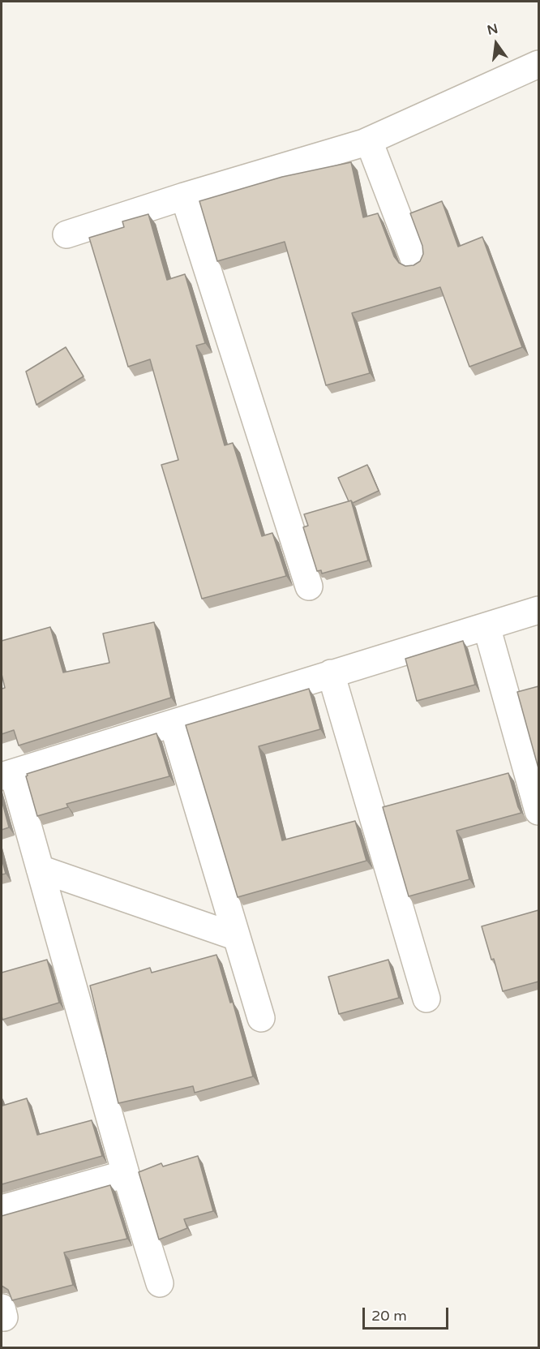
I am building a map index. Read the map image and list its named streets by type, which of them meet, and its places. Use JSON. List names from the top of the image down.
{
  "scale_bar": "20 m",
  "north": "top"
}
